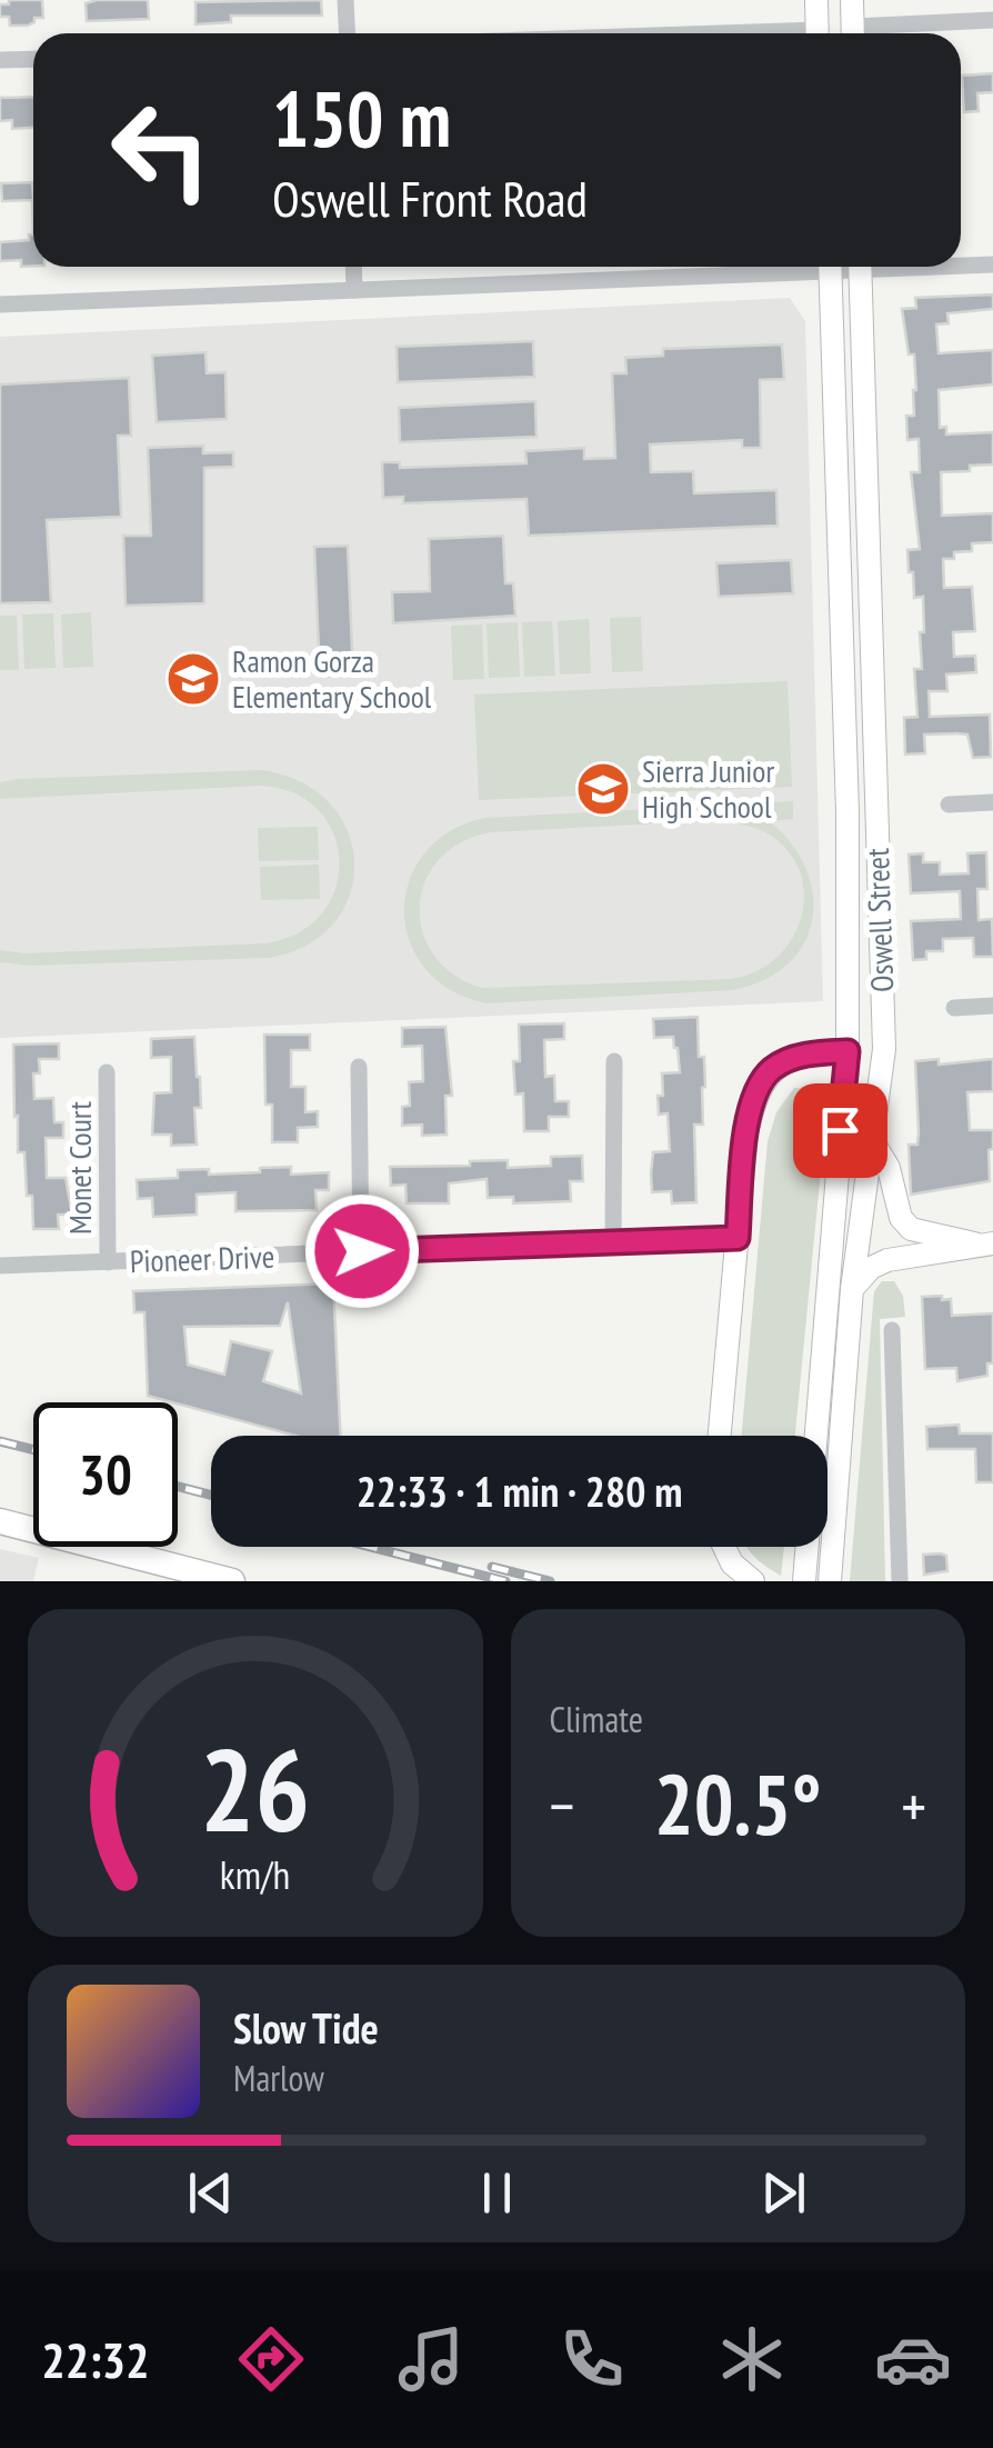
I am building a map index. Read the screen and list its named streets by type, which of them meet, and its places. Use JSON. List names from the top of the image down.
{
  "streets": {
    "main road": ["Oswell Street"],
    "street": ["Monet Court", "Pioneer Drive"]
  },
  "crossings": [
    ["Monet Court", "Pioneer Drive"]
  ],
  "places": {
    "school or university": ["Ramon Gorza Elementary School", "Sierra Junior High School"]
  },
  "page": {
    "turn": ["150 m", "Oswell Front Road"],
    "limit": "30",
    "trip": "22:33 · 1 min · 280 m",
    "tile": "Climate",
    "heat": ["−", "20.5°", "+"],
    "song": ["Slow Tide", "Marlow"],
    "tabs": "22:32",
    "gauge": ["26", "km/h"]
  }
}
